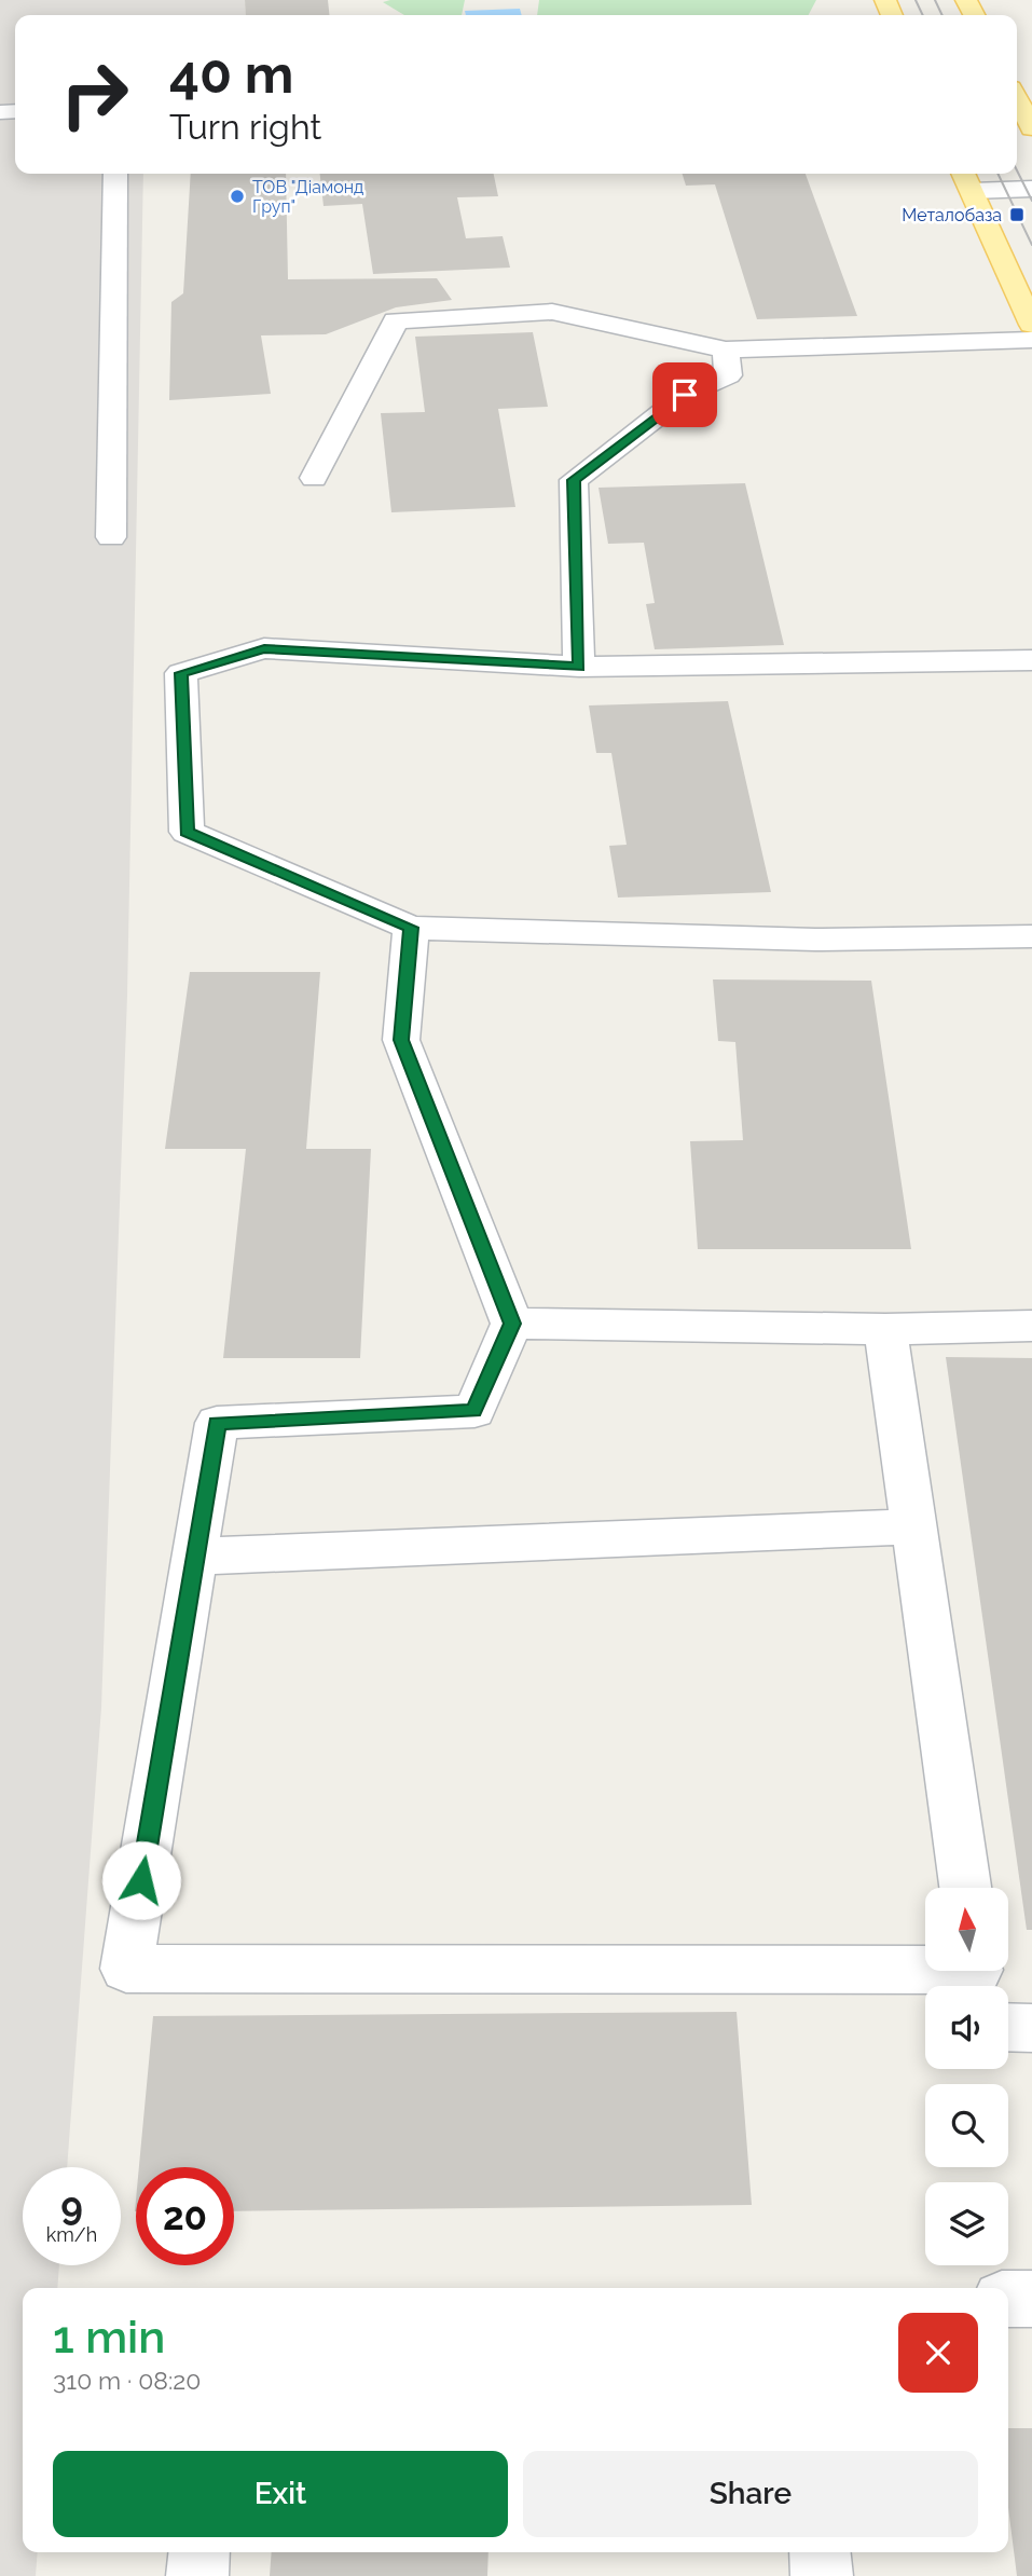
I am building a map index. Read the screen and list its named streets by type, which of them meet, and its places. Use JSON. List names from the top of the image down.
{
  "places": {
    "other": ["ТОВ \"Діамонд Груп\""],
    "transit": ["Металобаза"]
  },
  "north": "top",
  "page": {
    "turn": ["40 m", "Turn right"],
    "speed": "9 km/h",
    "limit": "20",
    "heading": ["1 min", "310 m · 08:20"],
    "buttons": ["Exit", "Share"]
  }
}
